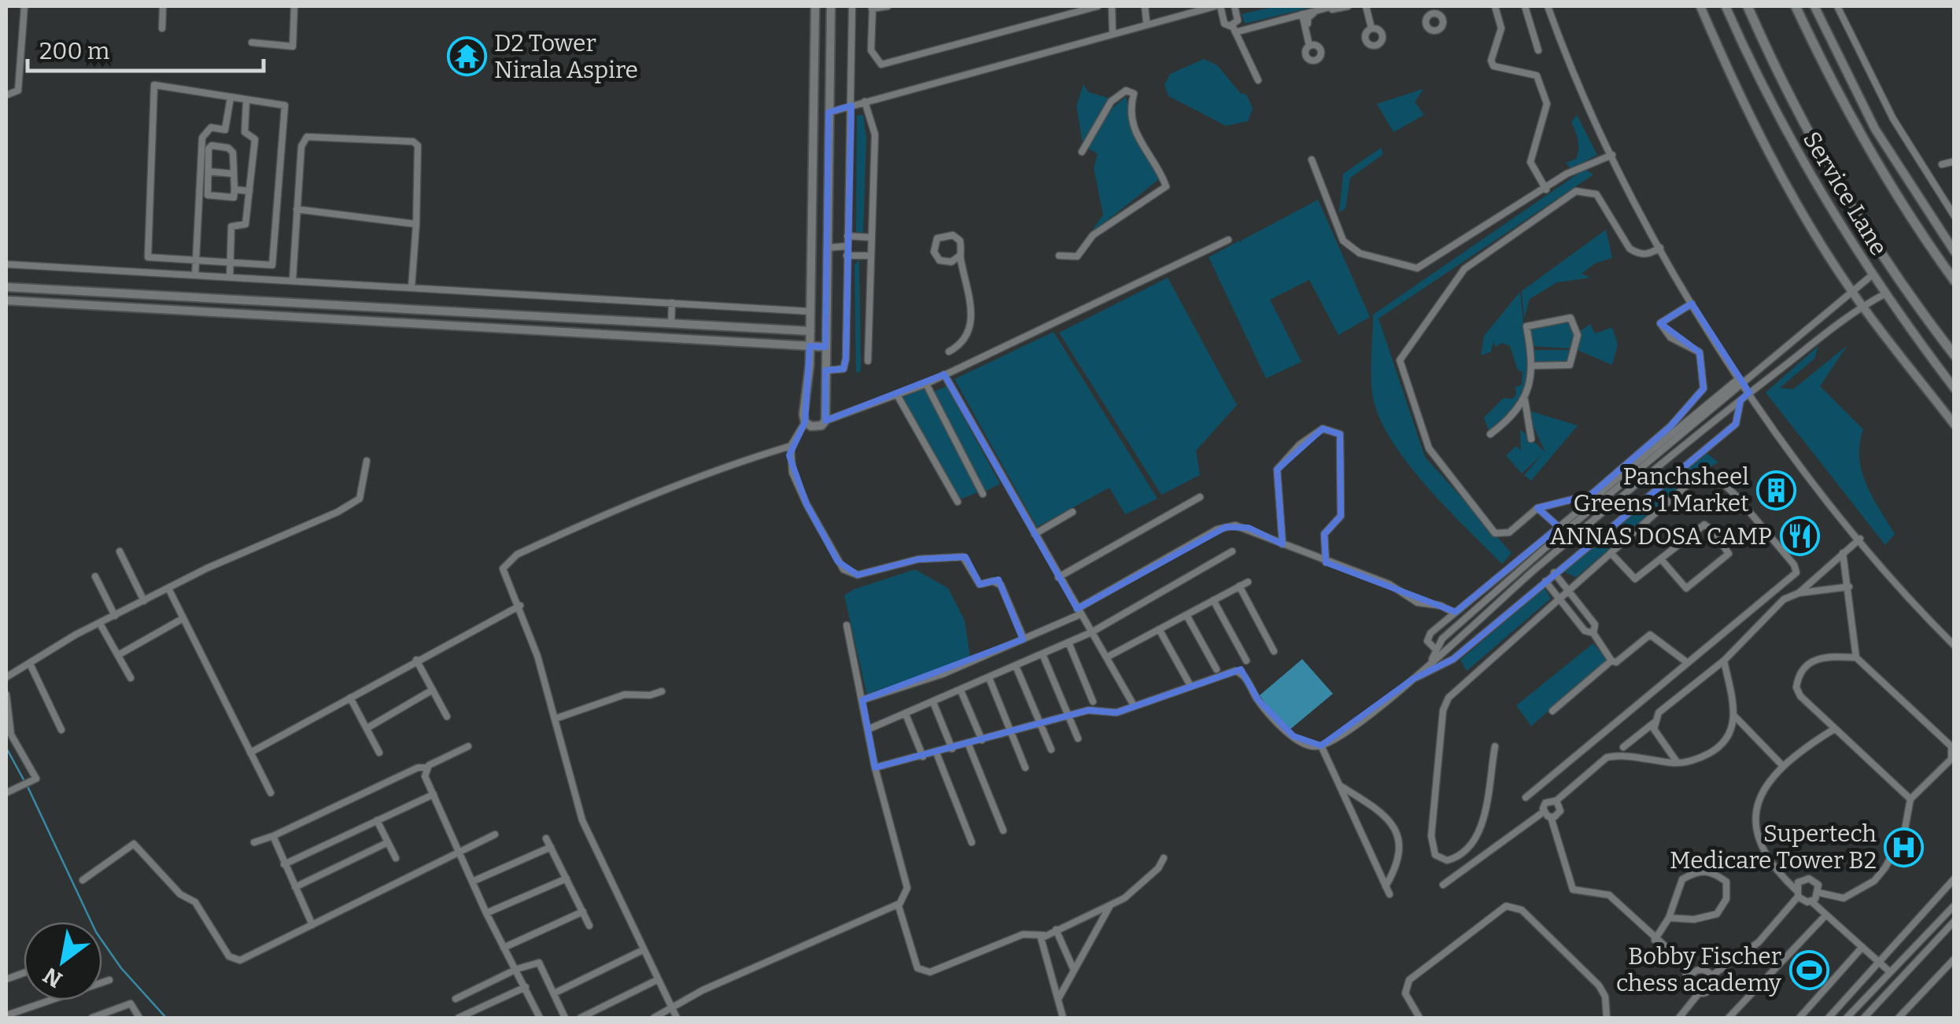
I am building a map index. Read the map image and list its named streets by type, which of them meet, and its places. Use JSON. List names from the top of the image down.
{
  "streets": {
    "street": ["Service Lane"]
  },
  "places": {
    "temple": ["D2 Tower Nirala Aspire"],
    "building": ["Panchsheel Greens 1 Market"],
    "restaurant": ["ANNAS DOSA CAMP"],
    "hospital": ["Supertech Medicare Tower B2"],
    "sports": ["Bobby Fischer chess academy"]
  },
  "scale_bar": "200 m",
  "north": "bottom left"
}
